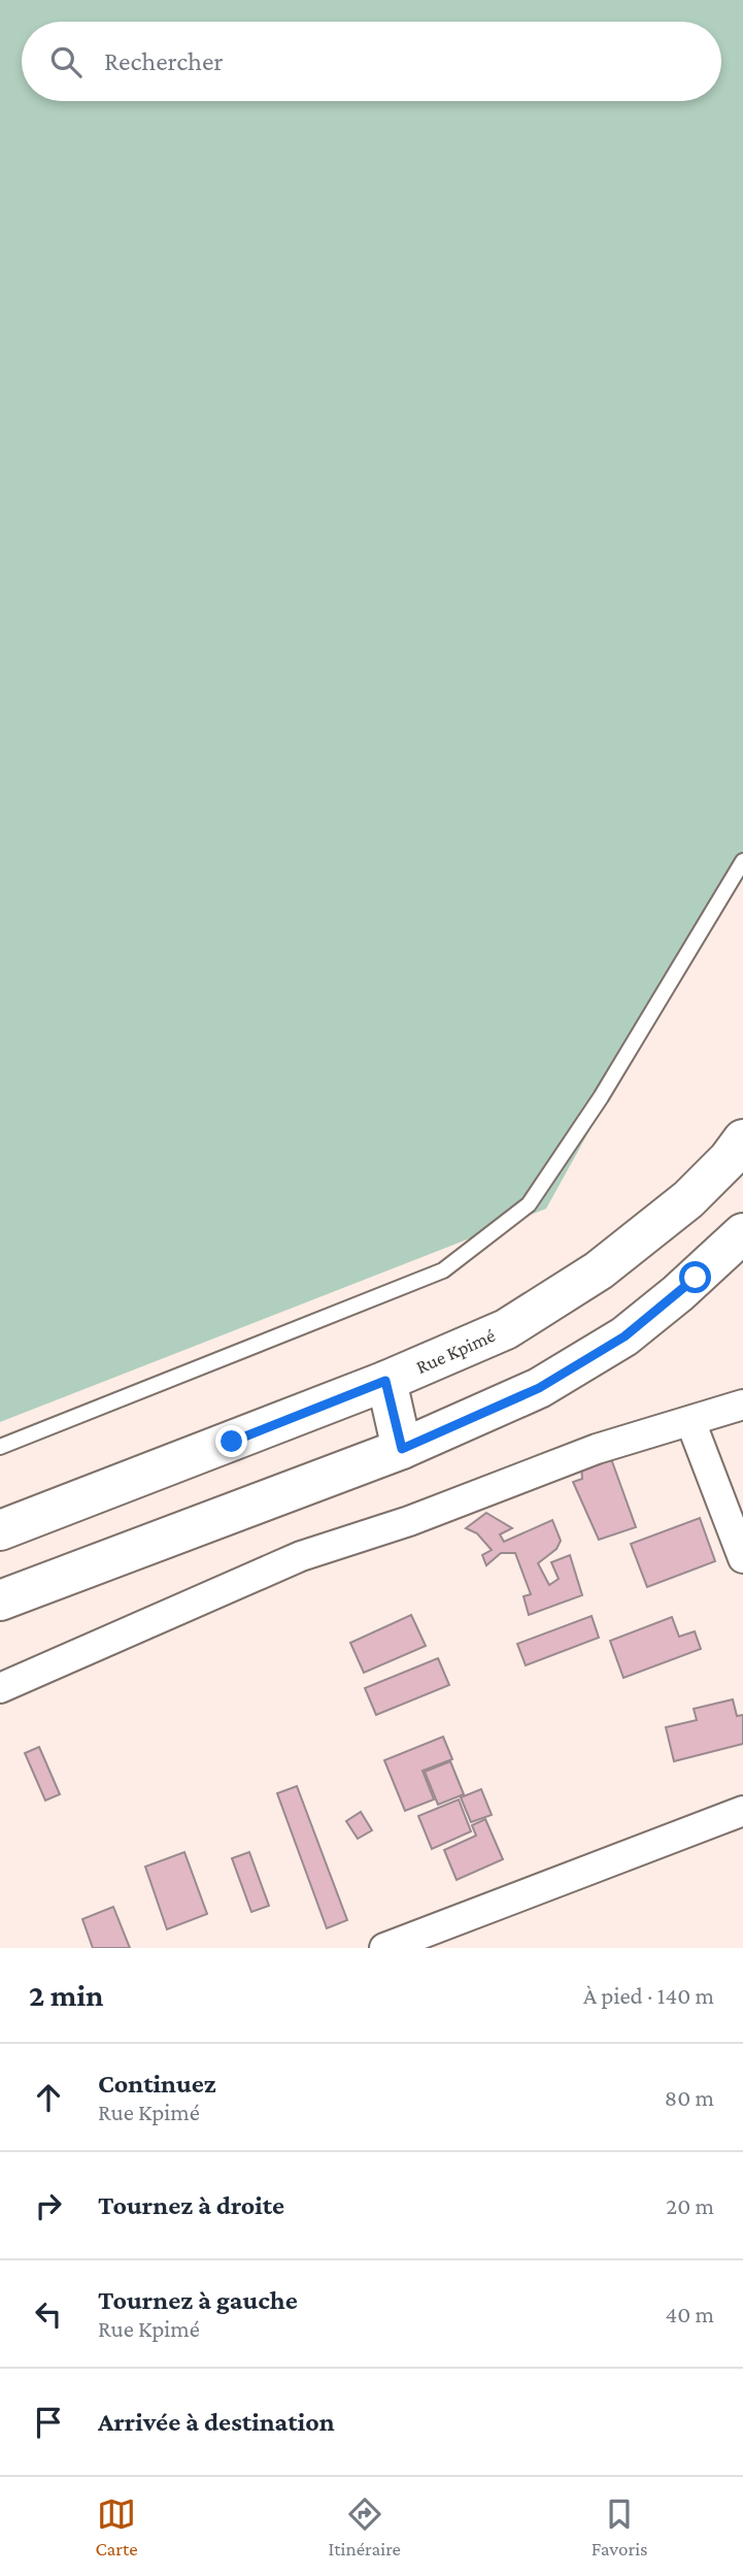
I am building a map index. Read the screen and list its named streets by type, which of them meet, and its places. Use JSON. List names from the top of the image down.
{
  "streets": {
    "main road": ["Rue Kpimé"]
  },
  "page": {
    "search": "Rechercher",
    "heading": ["2 min", "À pied · 140 m"],
    "list": [
      ["Continuez", "Rue Kpimé", "80 m"],
      ["Tournez à droite", "20 m"],
      ["Tournez à gauche", "Rue Kpimé", "40 m"],
      "Arrivée à destination"
    ],
    "nav": ["Carte", "Itinéraire", "Favoris"]
  }
}
